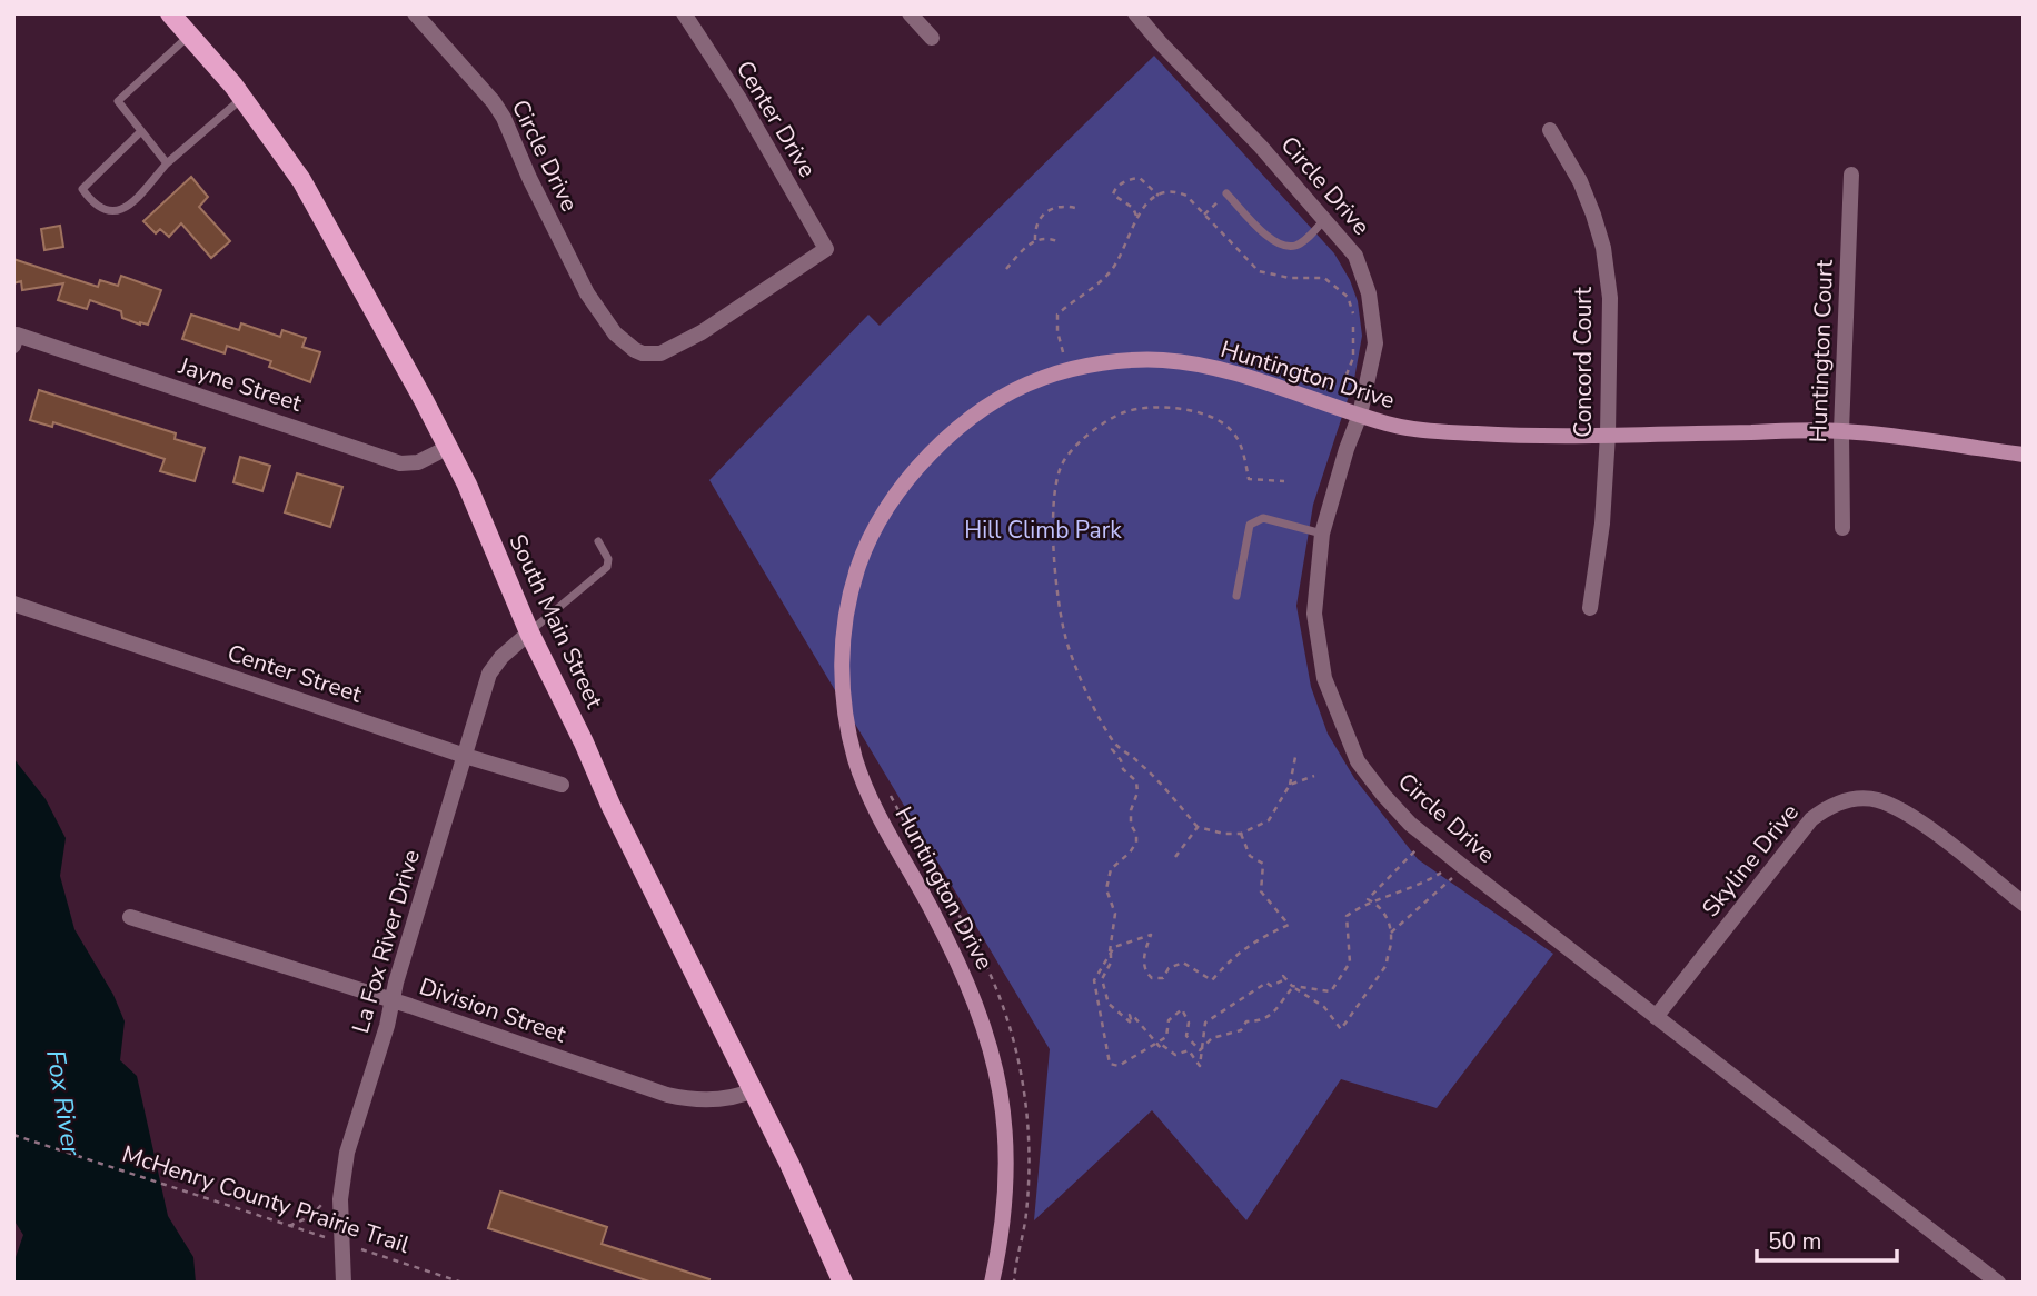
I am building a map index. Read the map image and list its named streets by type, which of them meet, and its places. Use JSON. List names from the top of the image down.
{
  "streets": {
    "main road": ["South Main Street"],
    "street": [
      "Center Drive",
      "Circle Drive",
      "Huntington Court",
      "Concord Court",
      "Huntington Drive",
      "Jayne Street",
      "Center Street",
      "Skyline Drive",
      "La Fox River Drive",
      "Division Street"
    ],
    "path": ["McHenry County Prairie Trail"]
  },
  "crossings": [
    ["Center Drive", "Circle Drive"],
    ["Circle Drive", "Huntington Drive"],
    ["Circle Drive", "Skyline Drive"],
    ["Huntington Court", "Huntington Drive"],
    ["Concord Court", "Huntington Drive"],
    ["Jayne Street", "South Main Street"],
    ["South Main Street", "La Fox River Drive"],
    ["South Main Street", "Division Street"],
    ["Center Street", "La Fox River Drive"],
    ["La Fox River Drive", "Division Street"]
  ],
  "water": ["Fox River"],
  "parks": ["Hill Climb Park"],
  "scale_bar": "50 m"
}
